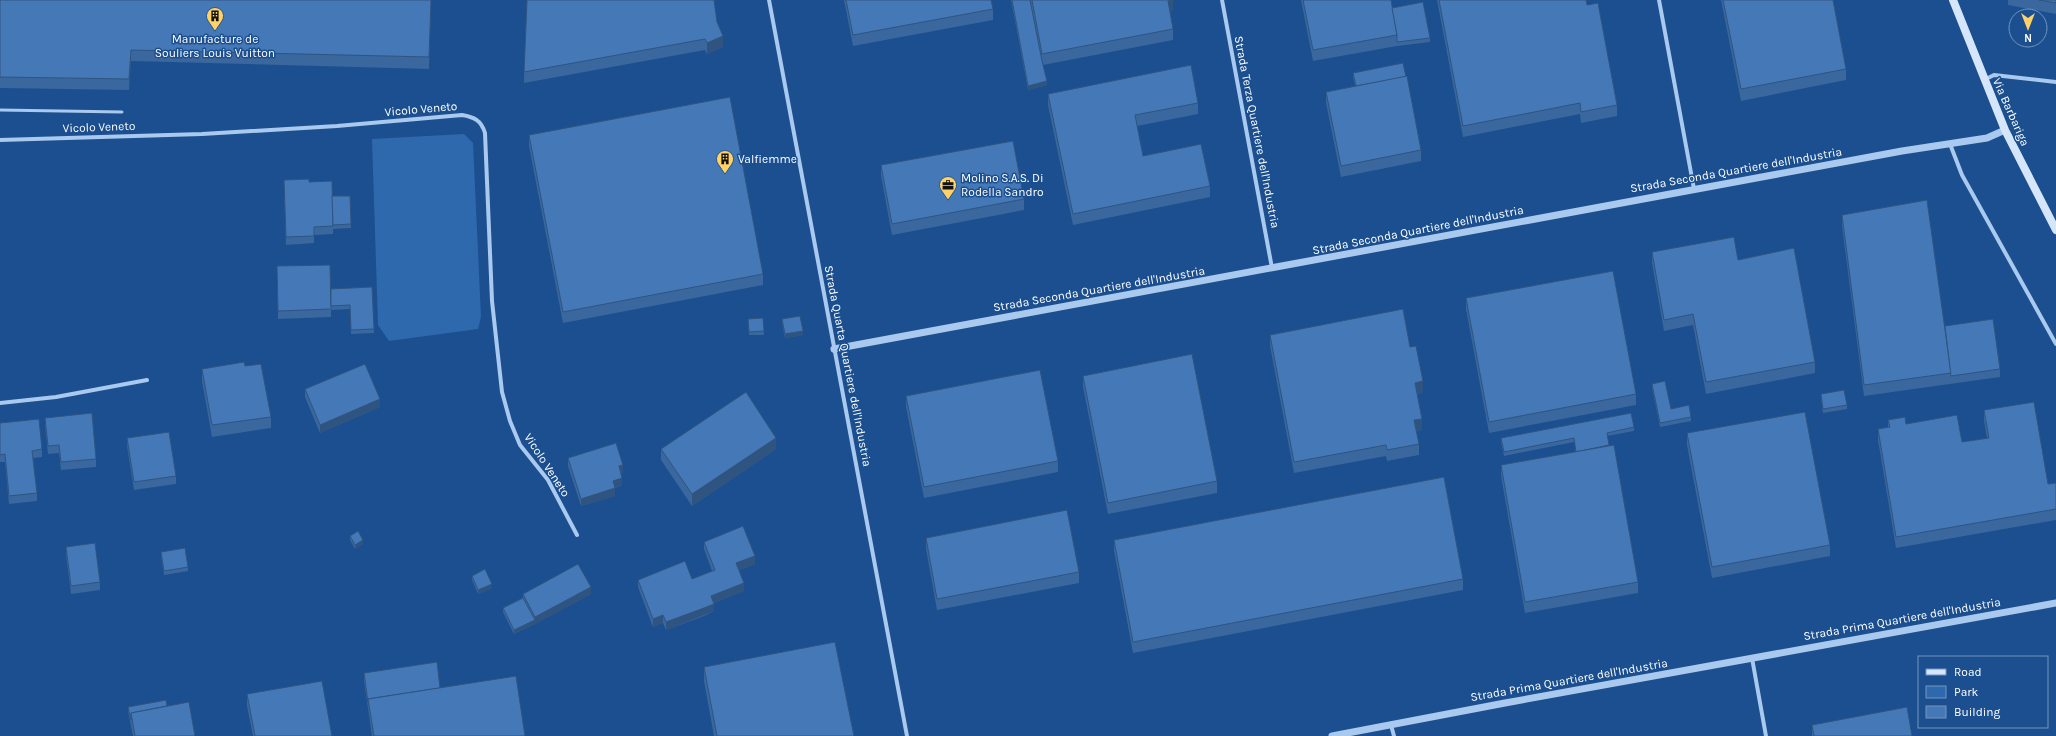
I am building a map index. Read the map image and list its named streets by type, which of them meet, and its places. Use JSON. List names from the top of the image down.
{
  "streets": {
    "main road": ["Via Barbariga"],
    "street": [
      "Vicolo Veneto",
      "Strada Terza Quartiere dell'Industria",
      "Strada Seconda Quartiere dell'Industria",
      "Strada Quarta Quartiere dell'Industria",
      "Strada Prima Quartiere dell'Industria"
    ]
  },
  "crossings": [
    ["Via Barbariga", "Strada Seconda Quartiere dell'Industria"],
    ["Strada Terza Quartiere dell'Industria", "Strada Seconda Quartiere dell'Industria"],
    ["Strada Seconda Quartiere dell'Industria", "Strada Quarta Quartiere dell'Industria"]
  ],
  "places": {
    "building": ["Manufacture de Souliers Louis Vuitton", "Valfiemme"],
    "office": ["Molino S.A.S. Di Rodella Sandro"]
  },
  "legend": ["Road", "Park", "Building"],
  "north": "bottom"
}
